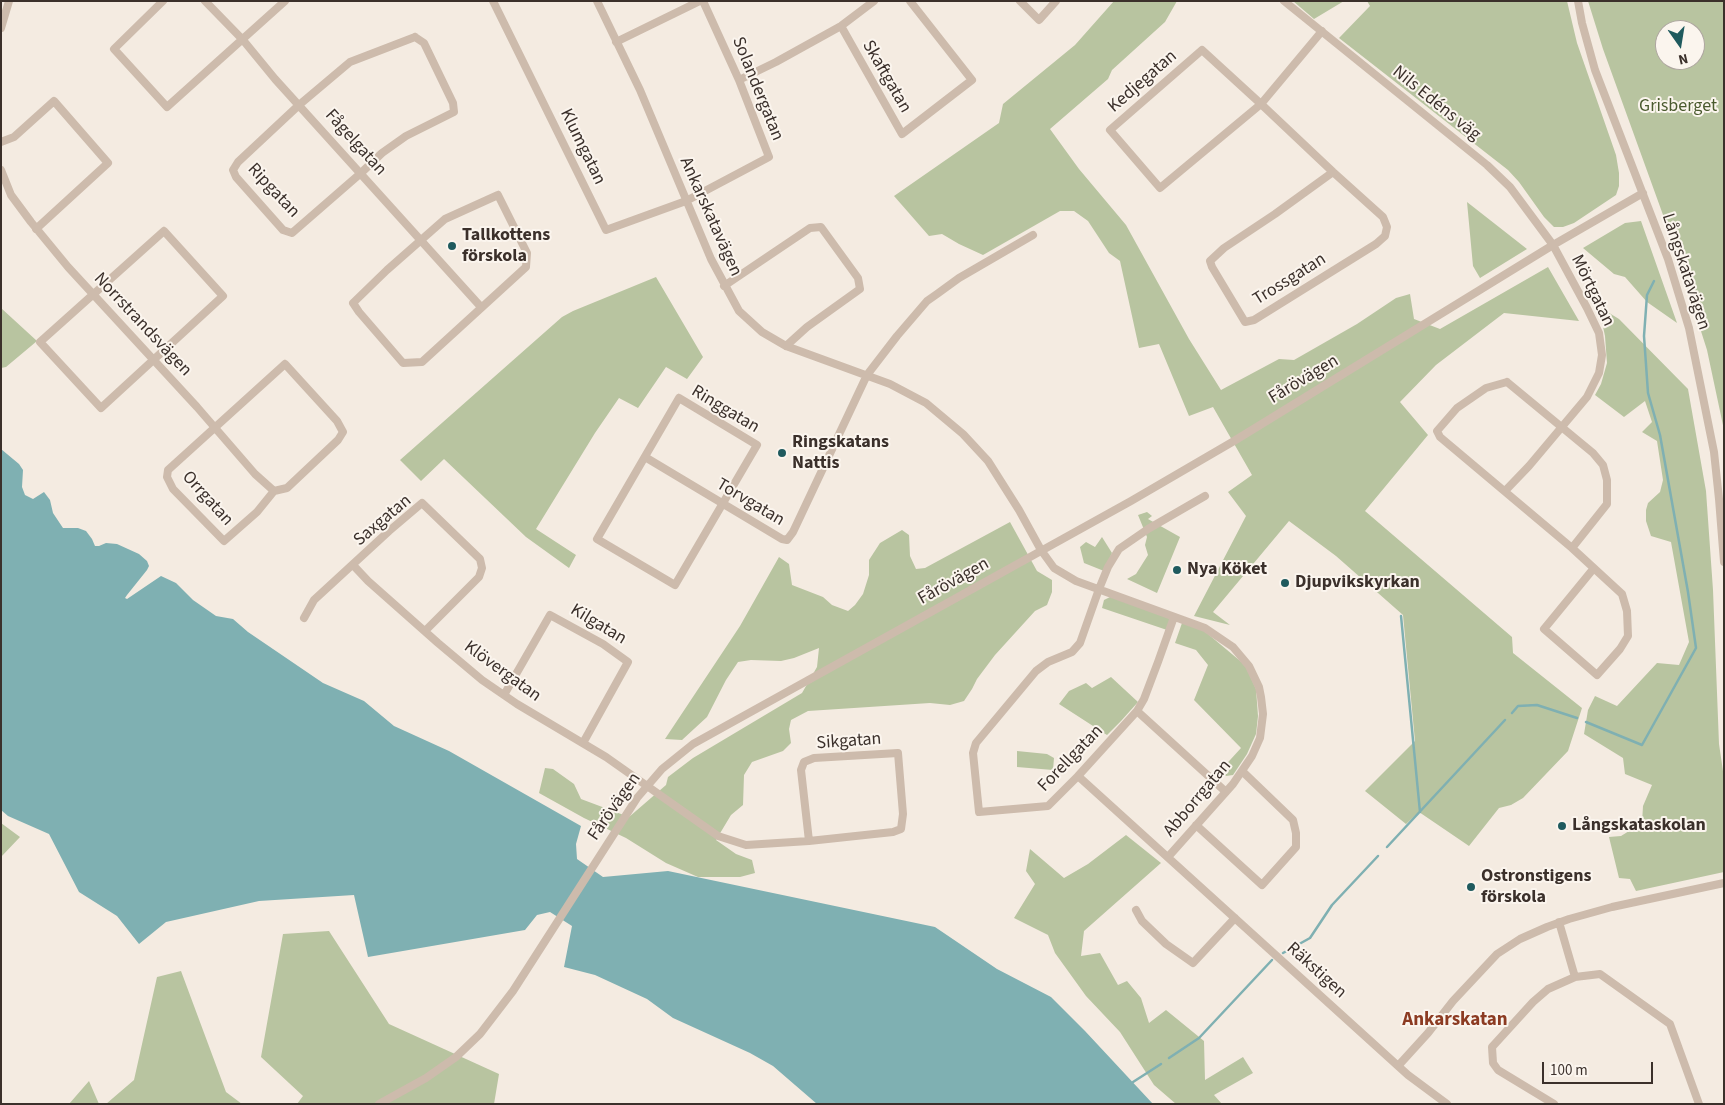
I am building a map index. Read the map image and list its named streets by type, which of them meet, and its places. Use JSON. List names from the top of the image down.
{
  "streets": {
    "street": [
      "Skaftgatan",
      "Kedjegatan",
      "Solandergatan",
      "Nils Edéns väg",
      "Fågelgatan",
      "Klumgatan",
      "Ripgatan",
      "Ankarskatavägen",
      "Långskatavägen",
      "Trossgatan",
      "Mörtgatan",
      "Norrstrandsvägen",
      "Fårövägen",
      "Ringgatan",
      "Orrgatan",
      "Torvgatan",
      "Saxgatan",
      "Kilgatan",
      "Klövergatan",
      "Sikgatan",
      "Forellgatan",
      "Abborrgatan",
      "Räkstigen"
    ]
  },
  "crossings": [
    ["Kedjegatan", "Nils Edéns väg"],
    ["Kedjegatan", "Trossgatan"],
    ["Solandergatan", "Klumgatan"],
    ["Solandergatan", "Ankarskatavägen"],
    ["Nils Edéns väg", "Mörtgatan"],
    ["Nils Edéns väg", "Fårövägen"],
    ["Fågelgatan", "Ripgatan"],
    ["Klumgatan", "Ankarskatavägen"],
    ["Ankarskatavägen", "Fårövägen"],
    ["Ankarskatavägen", "Torvgatan"],
    ["Ankarskatavägen", "Abborrgatan"],
    ["Långskatavägen", "Fårövägen"],
    ["Mörtgatan", "Fårövägen"],
    ["Norrstrandsvägen", "Orrgatan"],
    ["Fårövägen", "Klövergatan"],
    ["Fårövägen", "Sikgatan"],
    ["Fårövägen", "Abborrgatan"],
    ["Ringgatan", "Torvgatan"],
    ["Saxgatan", "Klövergatan"],
    ["Kilgatan", "Klövergatan"],
    ["Klövergatan", "Sikgatan"],
    ["Forellgatan", "Abborrgatan"],
    ["Forellgatan", "Räkstigen"],
    ["Abborrgatan", "Räkstigen"]
  ],
  "districts": ["Ankarskatan"],
  "parks": ["Grisberget"],
  "places": [
    "Tallkottens förskola",
    "Ringskatans Nattis",
    "Nya Köket",
    "Djupvikskyrkan",
    "Långskataskolan",
    "Ostronstigens förskola"
  ],
  "scale_bar": "100 m",
  "north": "bottom"
}
